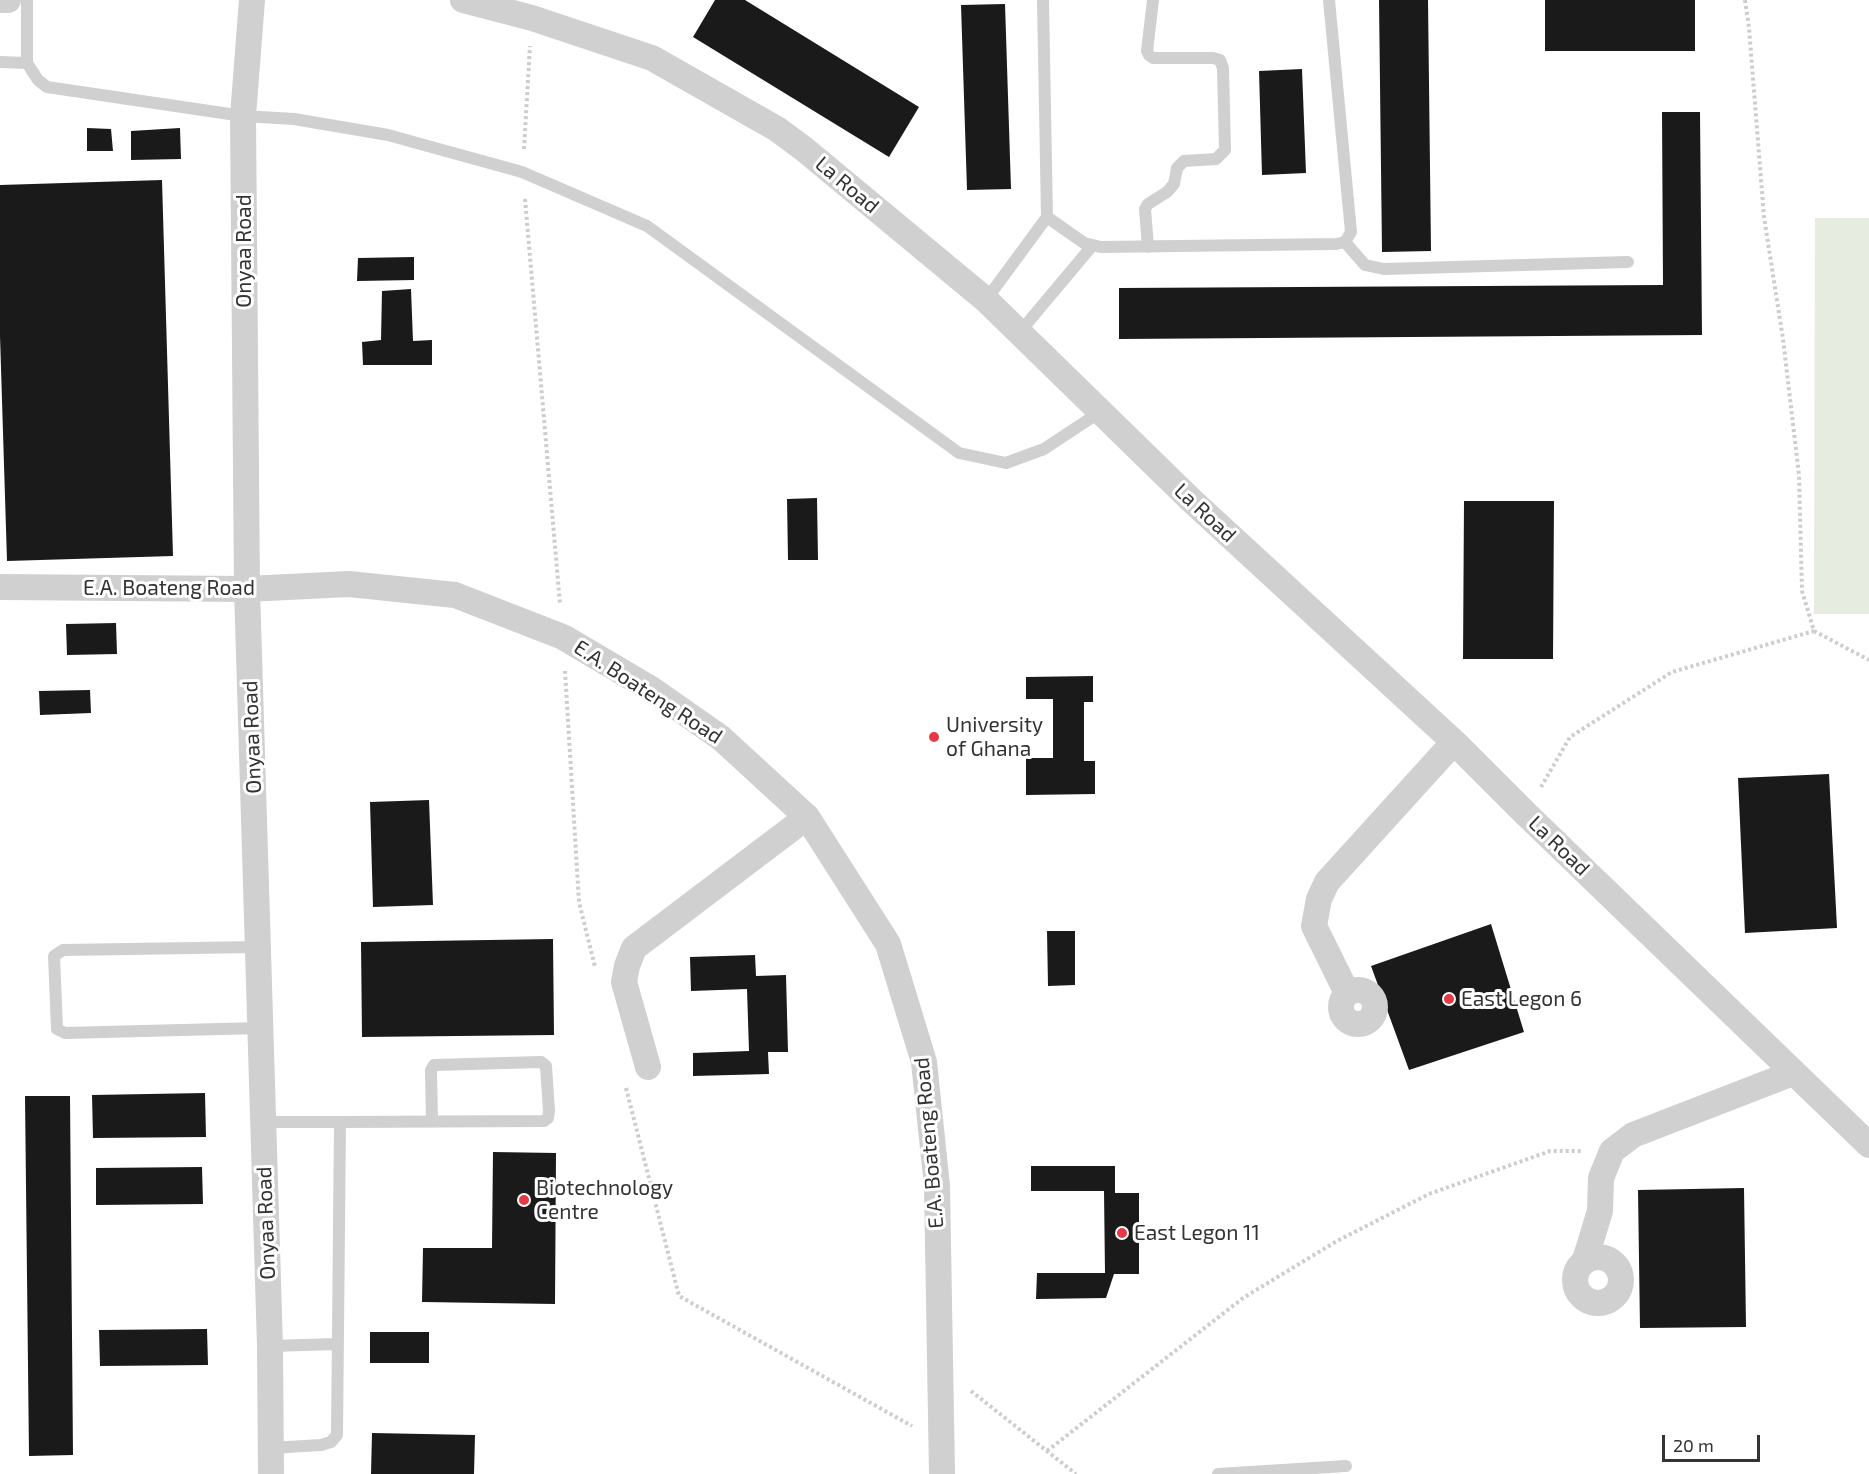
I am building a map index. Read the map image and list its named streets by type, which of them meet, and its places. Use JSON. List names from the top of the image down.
{
  "streets": {
    "street": ["La Road", "Onyaa Road", "E.A. Boateng Road"]
  },
  "crossings": [
    ["Onyaa Road", "E.A. Boateng Road"]
  ],
  "places": [
    "University of Ghana",
    "East Legon 6",
    "Biotechnology Centre",
    "East Legon 11"
  ],
  "scale_bar": "20 m"
}
